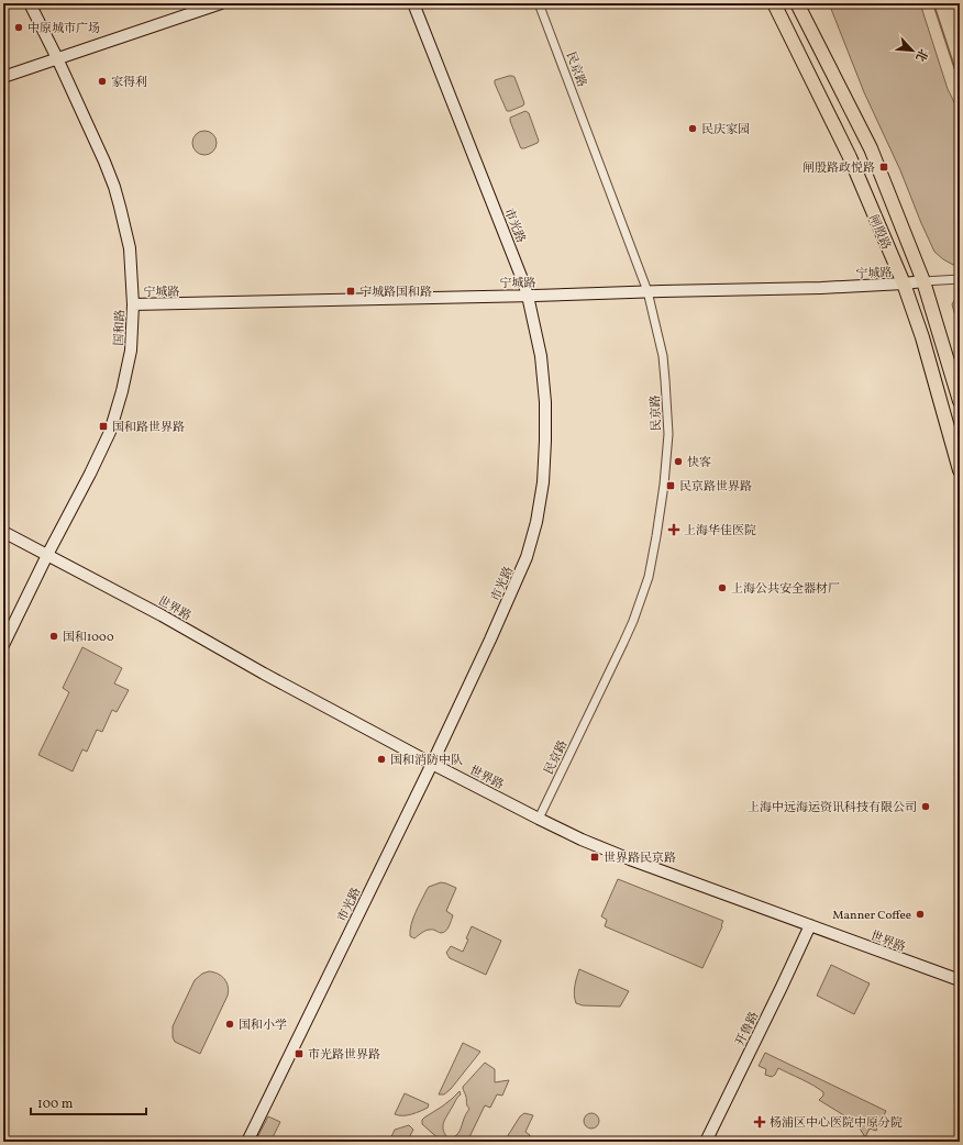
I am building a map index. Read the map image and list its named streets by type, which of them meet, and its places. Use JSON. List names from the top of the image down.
{
  "streets": {
    "main road": ["闸殷路"],
    "street": [
      "民京路",
      "市光路",
      "宁城路",
      "国和路",
      "世界路",
      "开鲁路"
    ]
  },
  "crossings": [
    ["民京路", "宁城路"],
    ["民京路", "世界路"],
    ["市光路", "宁城路"],
    ["市光路", "世界路"],
    ["闸殷路", "宁城路"],
    ["宁城路", "国和路"],
    ["国和路", "世界路"],
    ["世界路", "开鲁路"]
  ],
  "places": {
    "other": [
      "中原城市广场",
      "家得利",
      "民庆家园",
      "快客",
      "上海公共安全器材厂",
      "国和1000",
      "国和消防中队",
      "上海中远海运资讯科技有限公司",
      "Manner Coffee",
      "国和小学"
    ],
    "transit": [
      "闸殷路政悦路",
      "宁城路国和路",
      "国和路世界路",
      "民京路世界路",
      "世界路民京路",
      "市光路世界路"
    ],
    "health": ["上海华佳医院", "杨浦区中心医院中原分院"]
  },
  "scale_bar": "100 m",
  "north": "bottom right"
}
